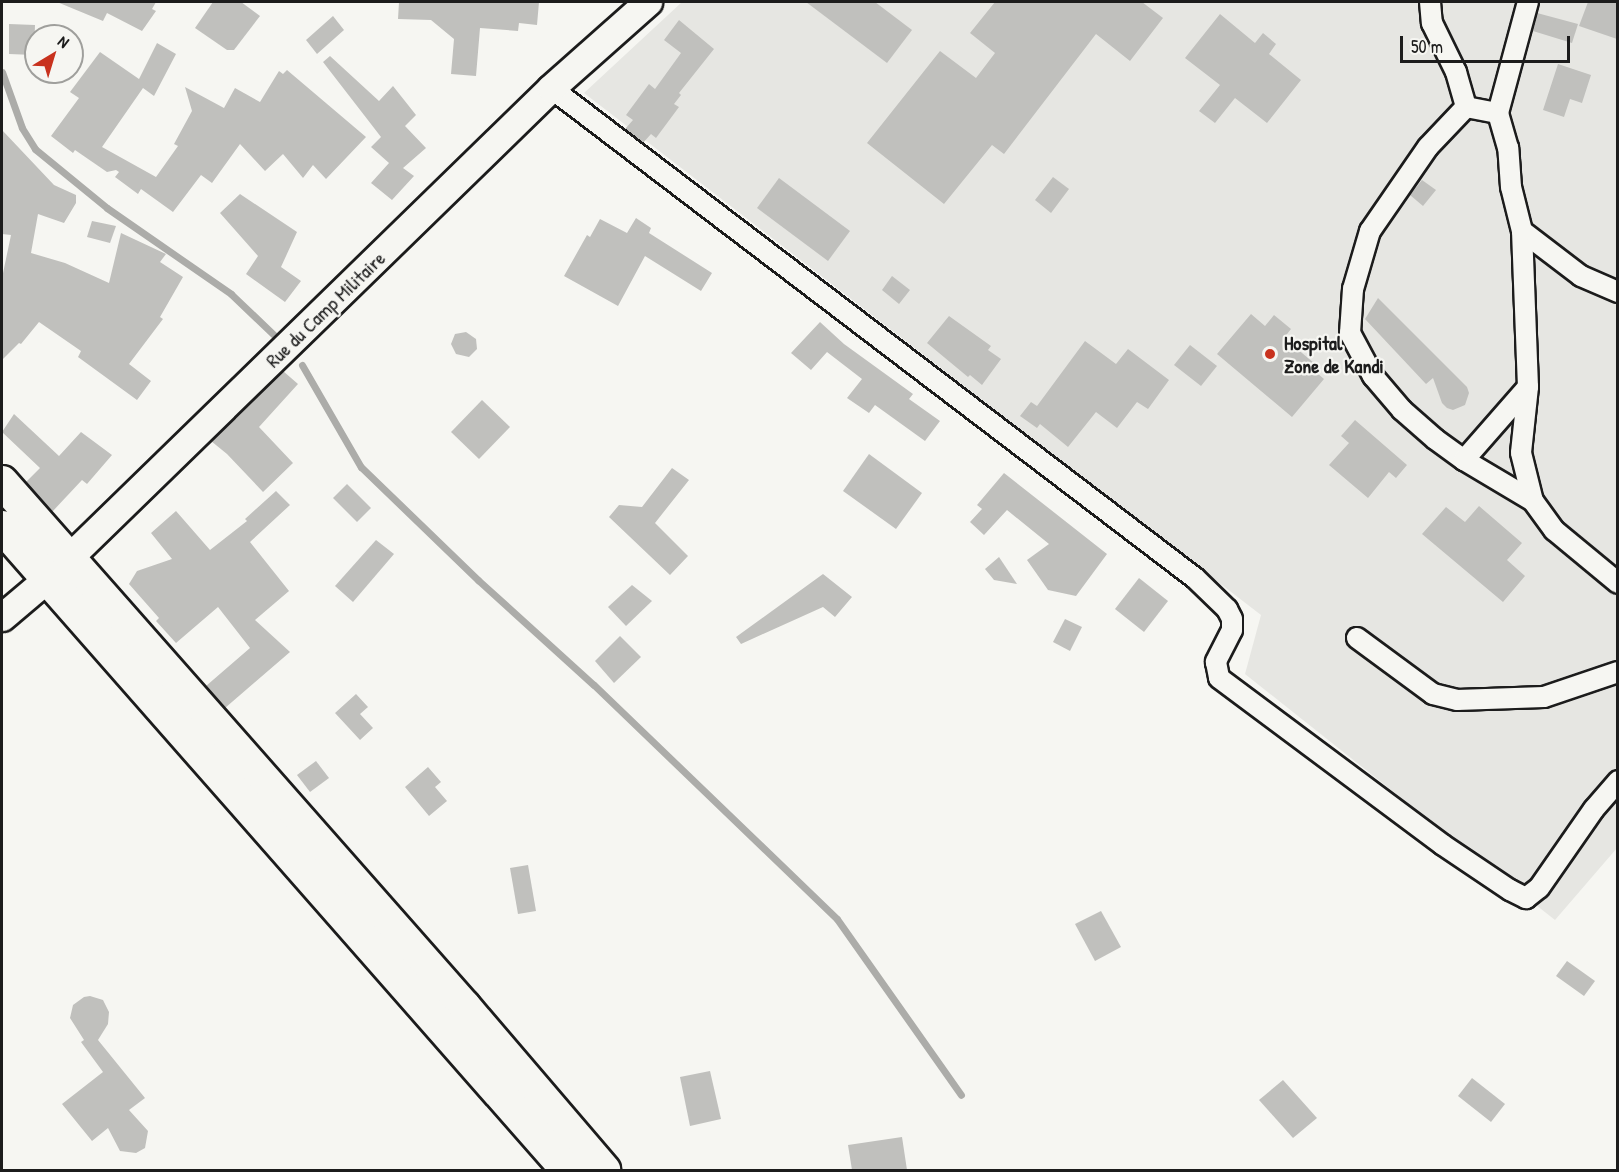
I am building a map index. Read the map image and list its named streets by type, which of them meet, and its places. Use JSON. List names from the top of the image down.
{
  "streets": {
    "street": ["Rue du Camp Militaire"]
  },
  "places": ["Hospital Zone de Kandi"],
  "scale_bar": "50 m",
  "north": "top right"
}
